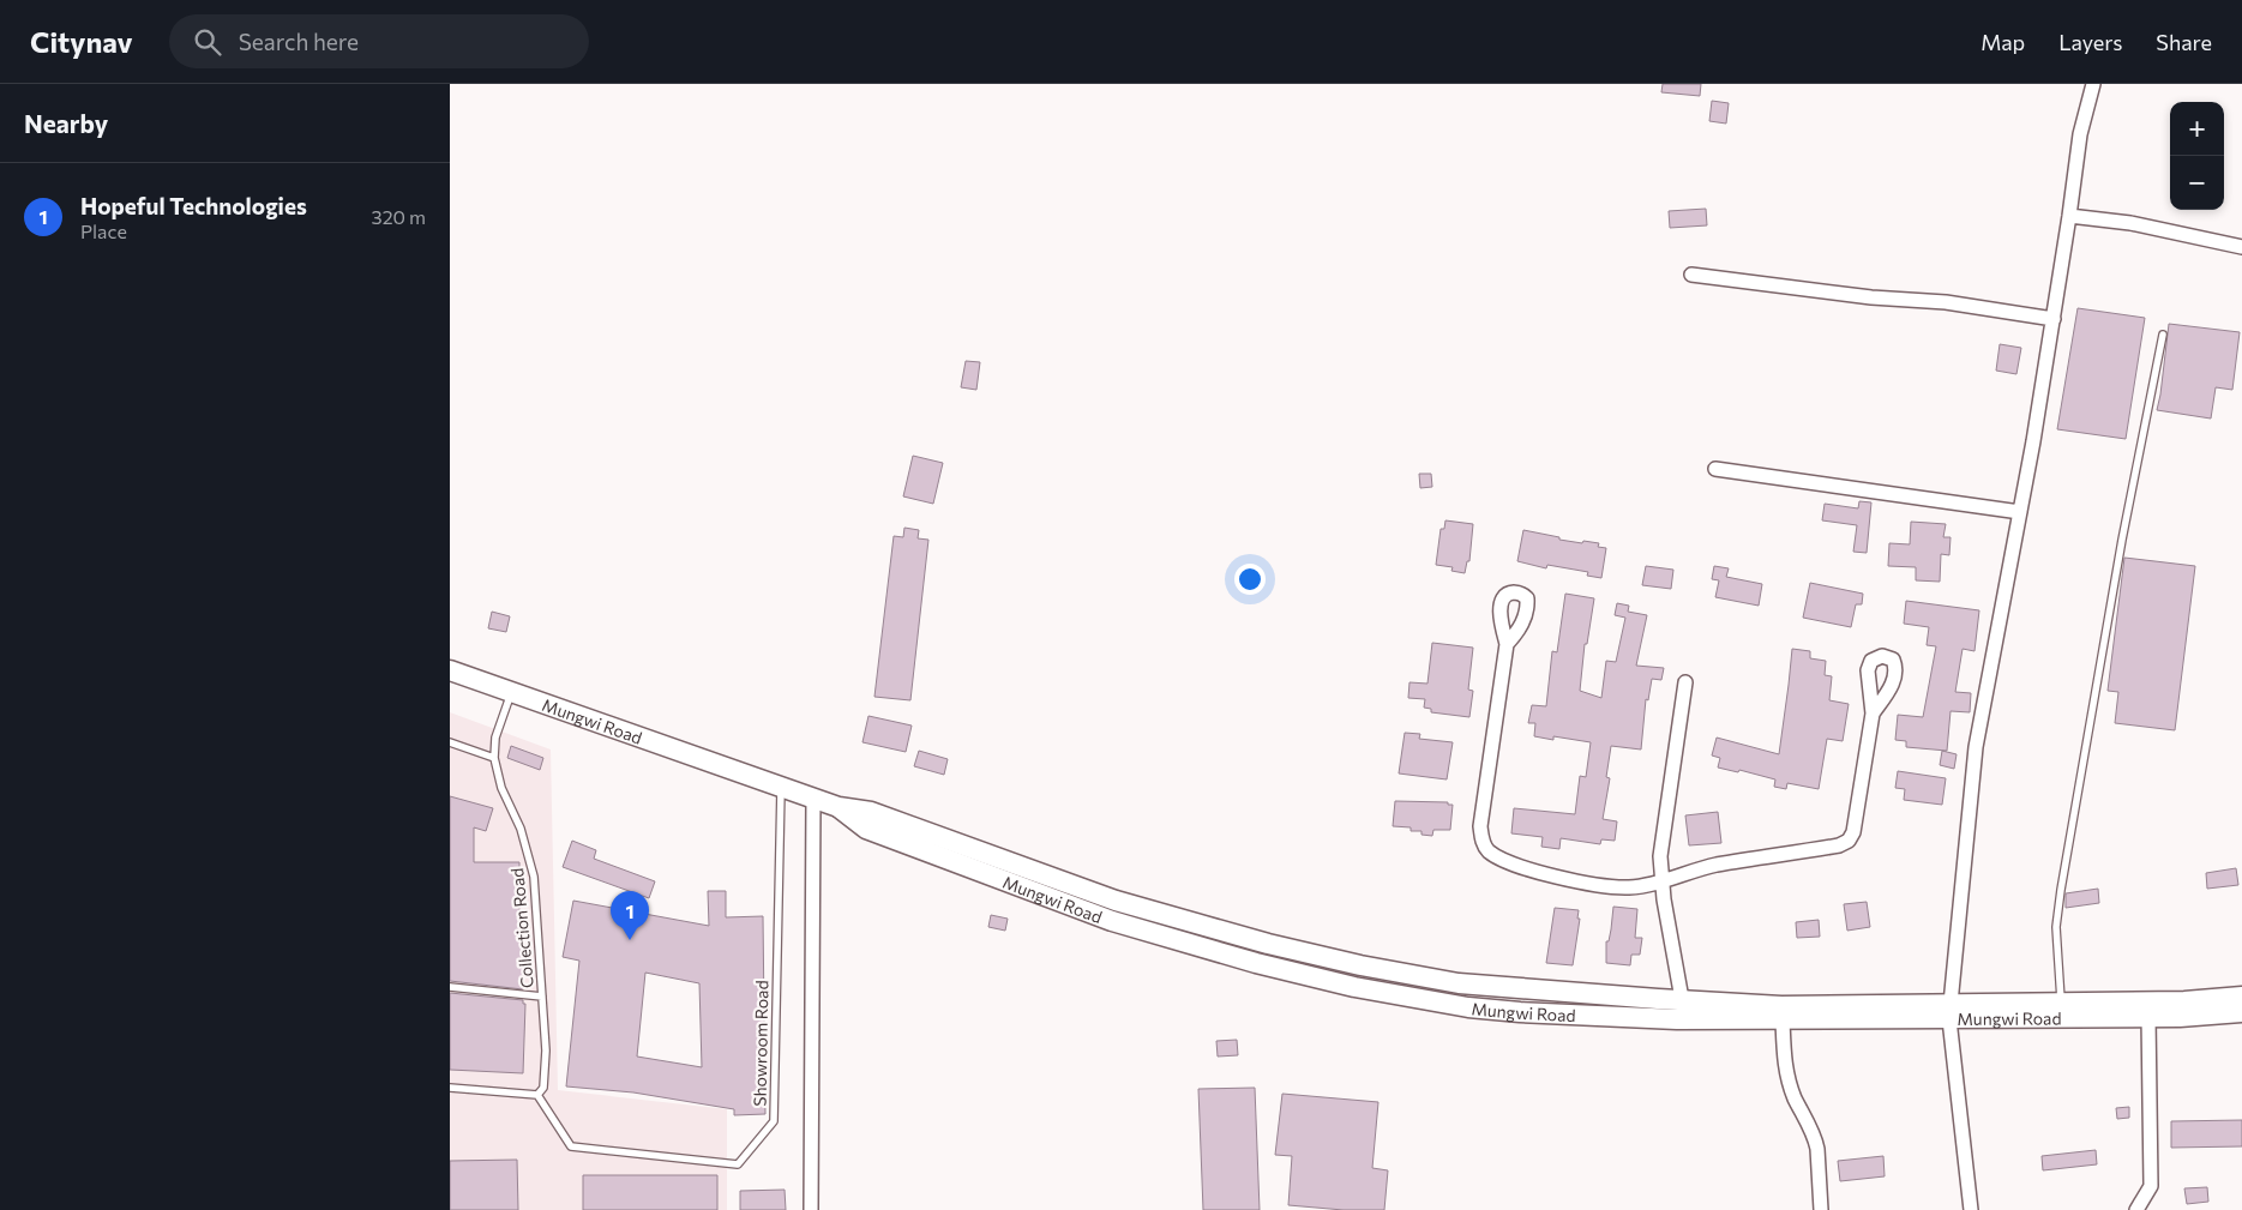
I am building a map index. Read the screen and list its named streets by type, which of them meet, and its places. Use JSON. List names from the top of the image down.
{
  "streets": {
    "main road": ["Mungwi Road"],
    "lane": ["Collection Road", "Showroom Road"]
  },
  "crossings": [
    ["Mungwi Road", "Collection Road"],
    ["Mungwi Road", "Showroom Road"],
    ["Collection Road", "Showroom Road"]
  ],
  "page": {
    "header": "Citynav",
    "search": "Search here",
    "nav": ["Map", "Layers", "Share"],
    "heading": "Nearby",
    "map_buttons": ["+", "−"],
    "list": [
      {
        "mark": "1",
        "name": "Hopeful Technologies",
        "note": "Place",
        "value": "320 m"
      }
    ],
    "pins": "1"
  }
}
